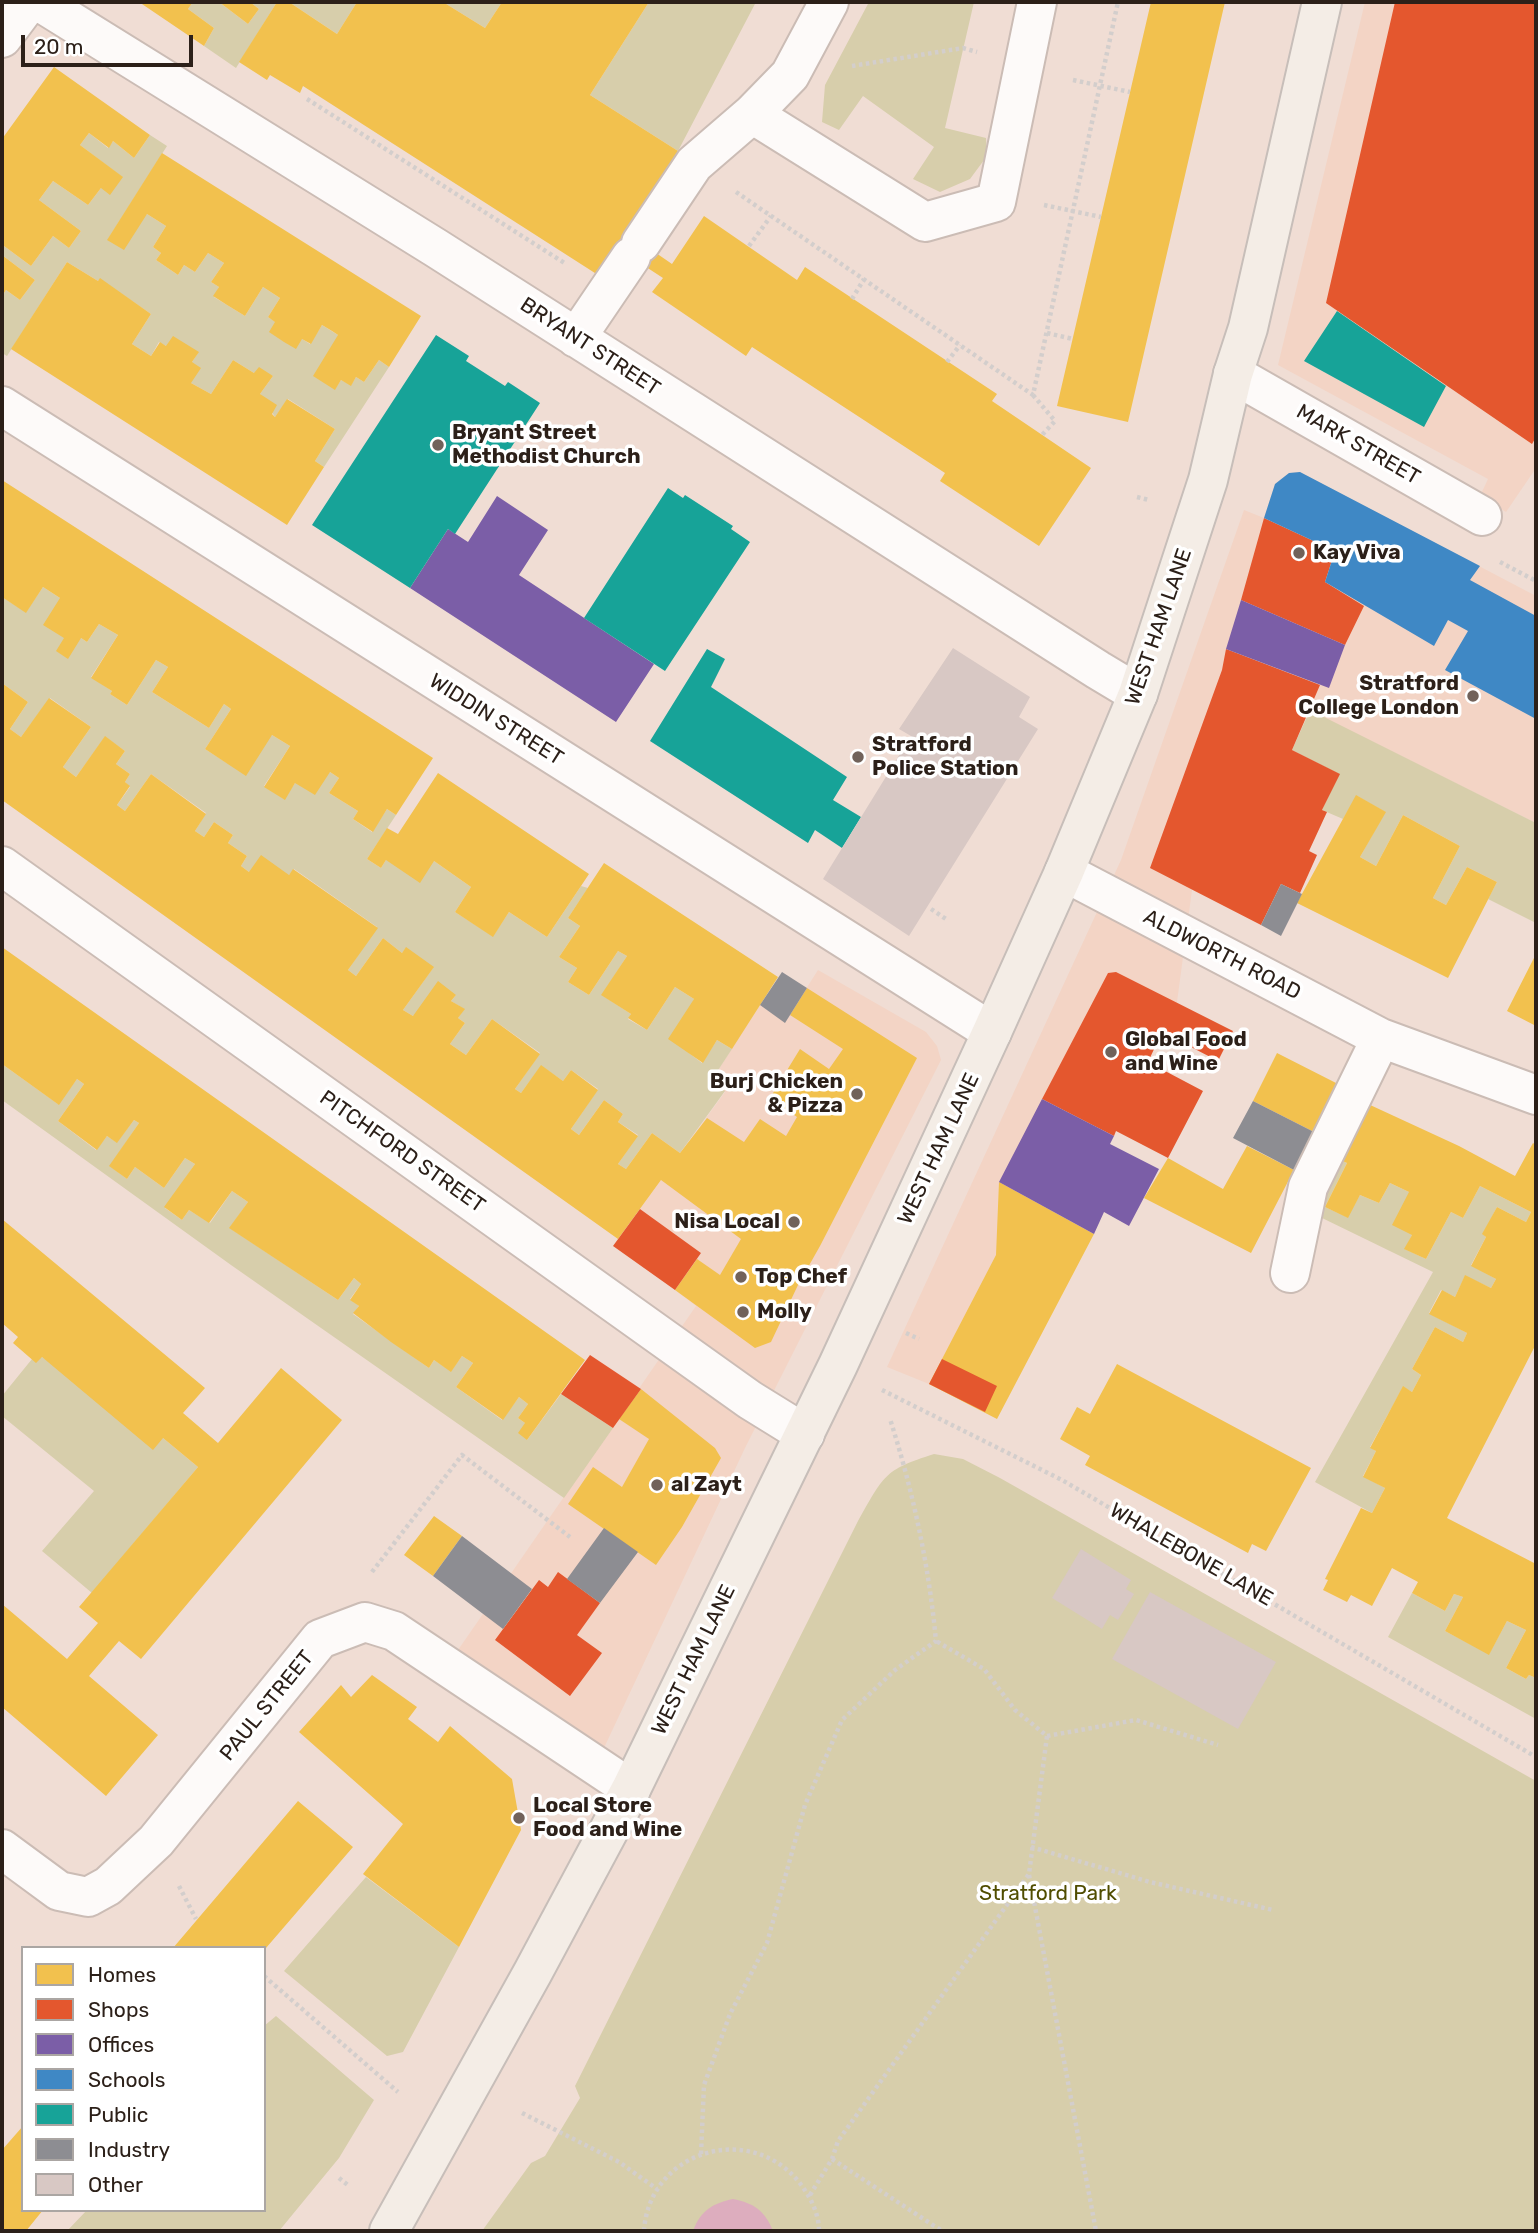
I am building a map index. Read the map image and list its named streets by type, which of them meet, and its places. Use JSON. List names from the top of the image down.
{
  "streets": {
    "main road": ["WEST HAM LANE"],
    "street": [
      "BRYANT STREET",
      "MARK STREET",
      "WIDDIN STREET",
      "ALDWORTH ROAD",
      "PITCHFORD STREET",
      "PAUL STREET"
    ],
    "path": ["WHALEBONE LANE"]
  },
  "crossings": [
    ["BRYANT STREET", "WEST HAM LANE"],
    ["MARK STREET", "WEST HAM LANE"],
    ["WEST HAM LANE", "WIDDIN STREET"],
    ["WEST HAM LANE", "ALDWORTH ROAD"],
    ["WEST HAM LANE", "PITCHFORD STREET"],
    ["WEST HAM LANE", "WHALEBONE LANE"],
    ["WEST HAM LANE", "PAUL STREET"]
  ],
  "parks": ["Stratford Park"],
  "places": [
    "Bryant Street Methodist Church",
    "Kay Viva",
    "Stratford College London",
    "Stratford Police Station",
    "Global Food and Wine",
    "Burj Chicken & Pizza",
    "Nisa Local",
    "Top Chef",
    "Molly",
    "al Zayt",
    "Local Store Food and Wine"
  ],
  "legend": [
    "Homes",
    "Shops",
    "Offices",
    "Schools",
    "Public",
    "Industry",
    "Other"
  ],
  "scale_bar": "20 m"
}
